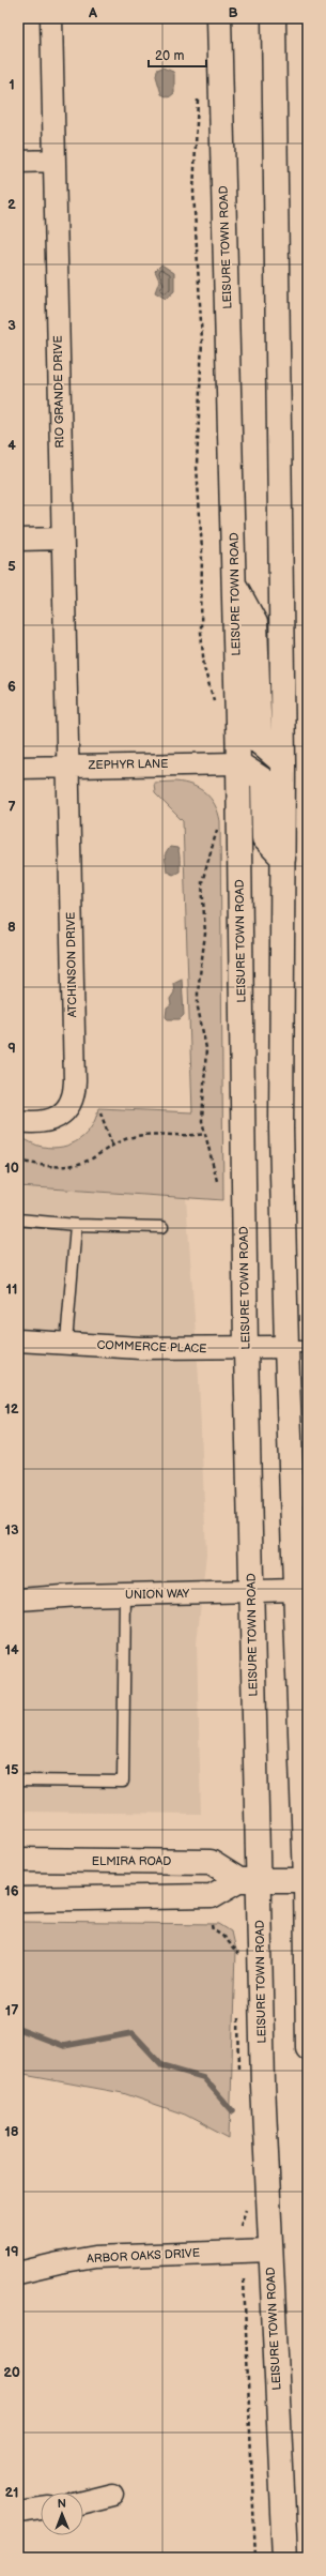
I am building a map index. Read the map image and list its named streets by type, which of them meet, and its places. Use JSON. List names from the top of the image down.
{
  "streets": {
    "main road": ["LEISURE TOWN ROAD", "ELMIRA ROAD"],
    "street": [
      "RIO GRANDE DRIVE",
      "ZEPHYR LANE",
      "ATCHINSON DRIVE",
      "COMMERCE PLACE",
      "UNION WAY",
      "ARBOR OAKS DRIVE"
    ]
  },
  "crossings": [
    ["LEISURE TOWN ROAD", "ZEPHYR LANE"],
    ["LEISURE TOWN ROAD", "COMMERCE PLACE"],
    ["LEISURE TOWN ROAD", "UNION WAY"],
    ["LEISURE TOWN ROAD", "ELMIRA ROAD"],
    ["LEISURE TOWN ROAD", "ARBOR OAKS DRIVE"],
    ["RIO GRANDE DRIVE", "ZEPHYR LANE"],
    ["RIO GRANDE DRIVE", "ATCHINSON DRIVE"],
    ["ZEPHYR LANE", "ATCHINSON DRIVE"]
  ],
  "scale_bar": "20 m",
  "north": "top",
  "grid": {
    "columns": ["A", "B"],
    "rows": [
      "1",
      "2",
      "3",
      "4",
      "5",
      "6",
      "7",
      "8",
      "9",
      "10",
      "11",
      "12",
      "13",
      "14",
      "15",
      "16",
      "17",
      "18",
      "19",
      "20",
      "21"
    ]
  }
}
